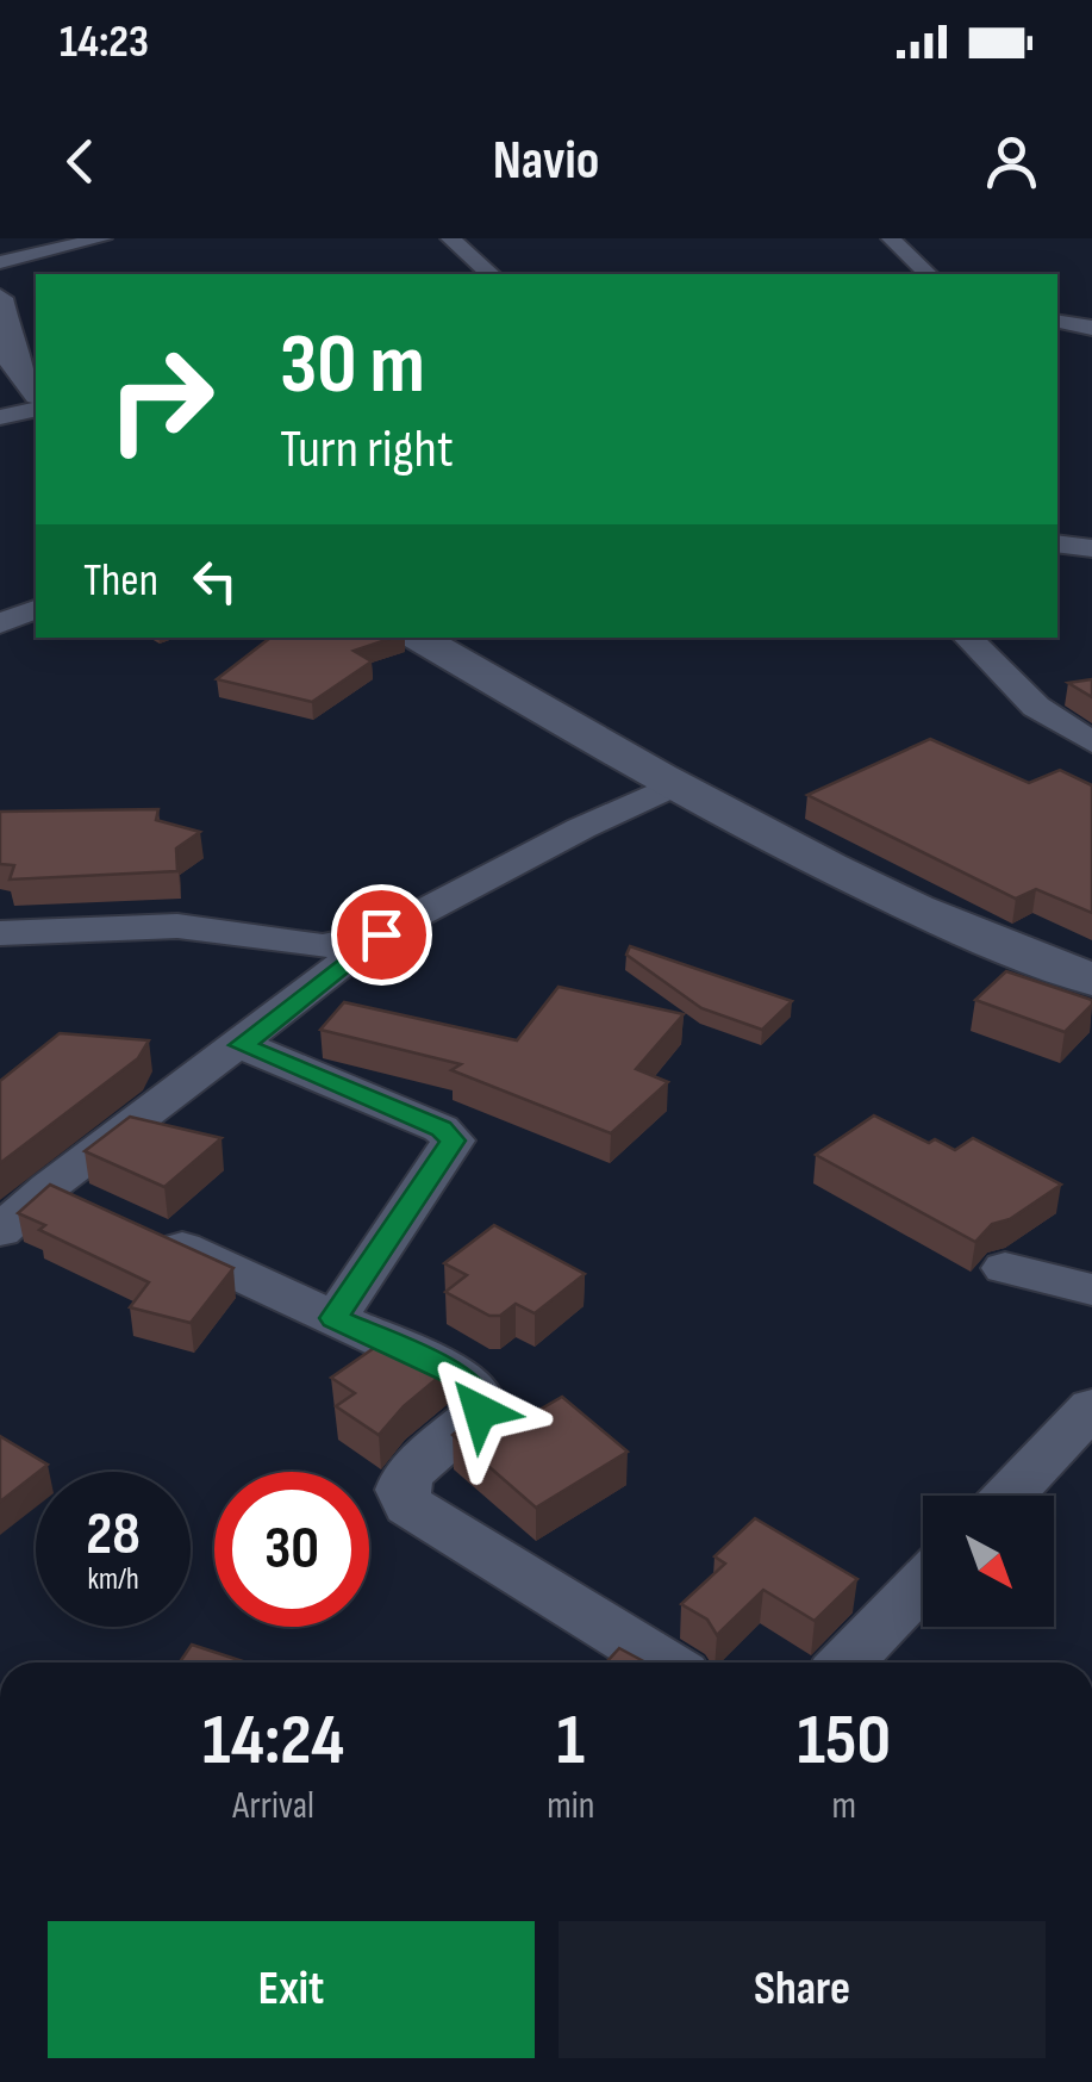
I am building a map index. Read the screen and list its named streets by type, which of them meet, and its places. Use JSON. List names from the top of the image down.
{
  "north": "bottom right",
  "page": {
    "status": "14:23",
    "header": "Navio",
    "turn": ["30 m", "Turn right"],
    "then": "Then",
    "speed": "28 km/h",
    "limit": "30",
    "eta": [
      "14:24",
      "Arrival",
      "1",
      "min",
      "150",
      "m"
    ],
    "buttons": ["Exit", "Share"]
  }
}
